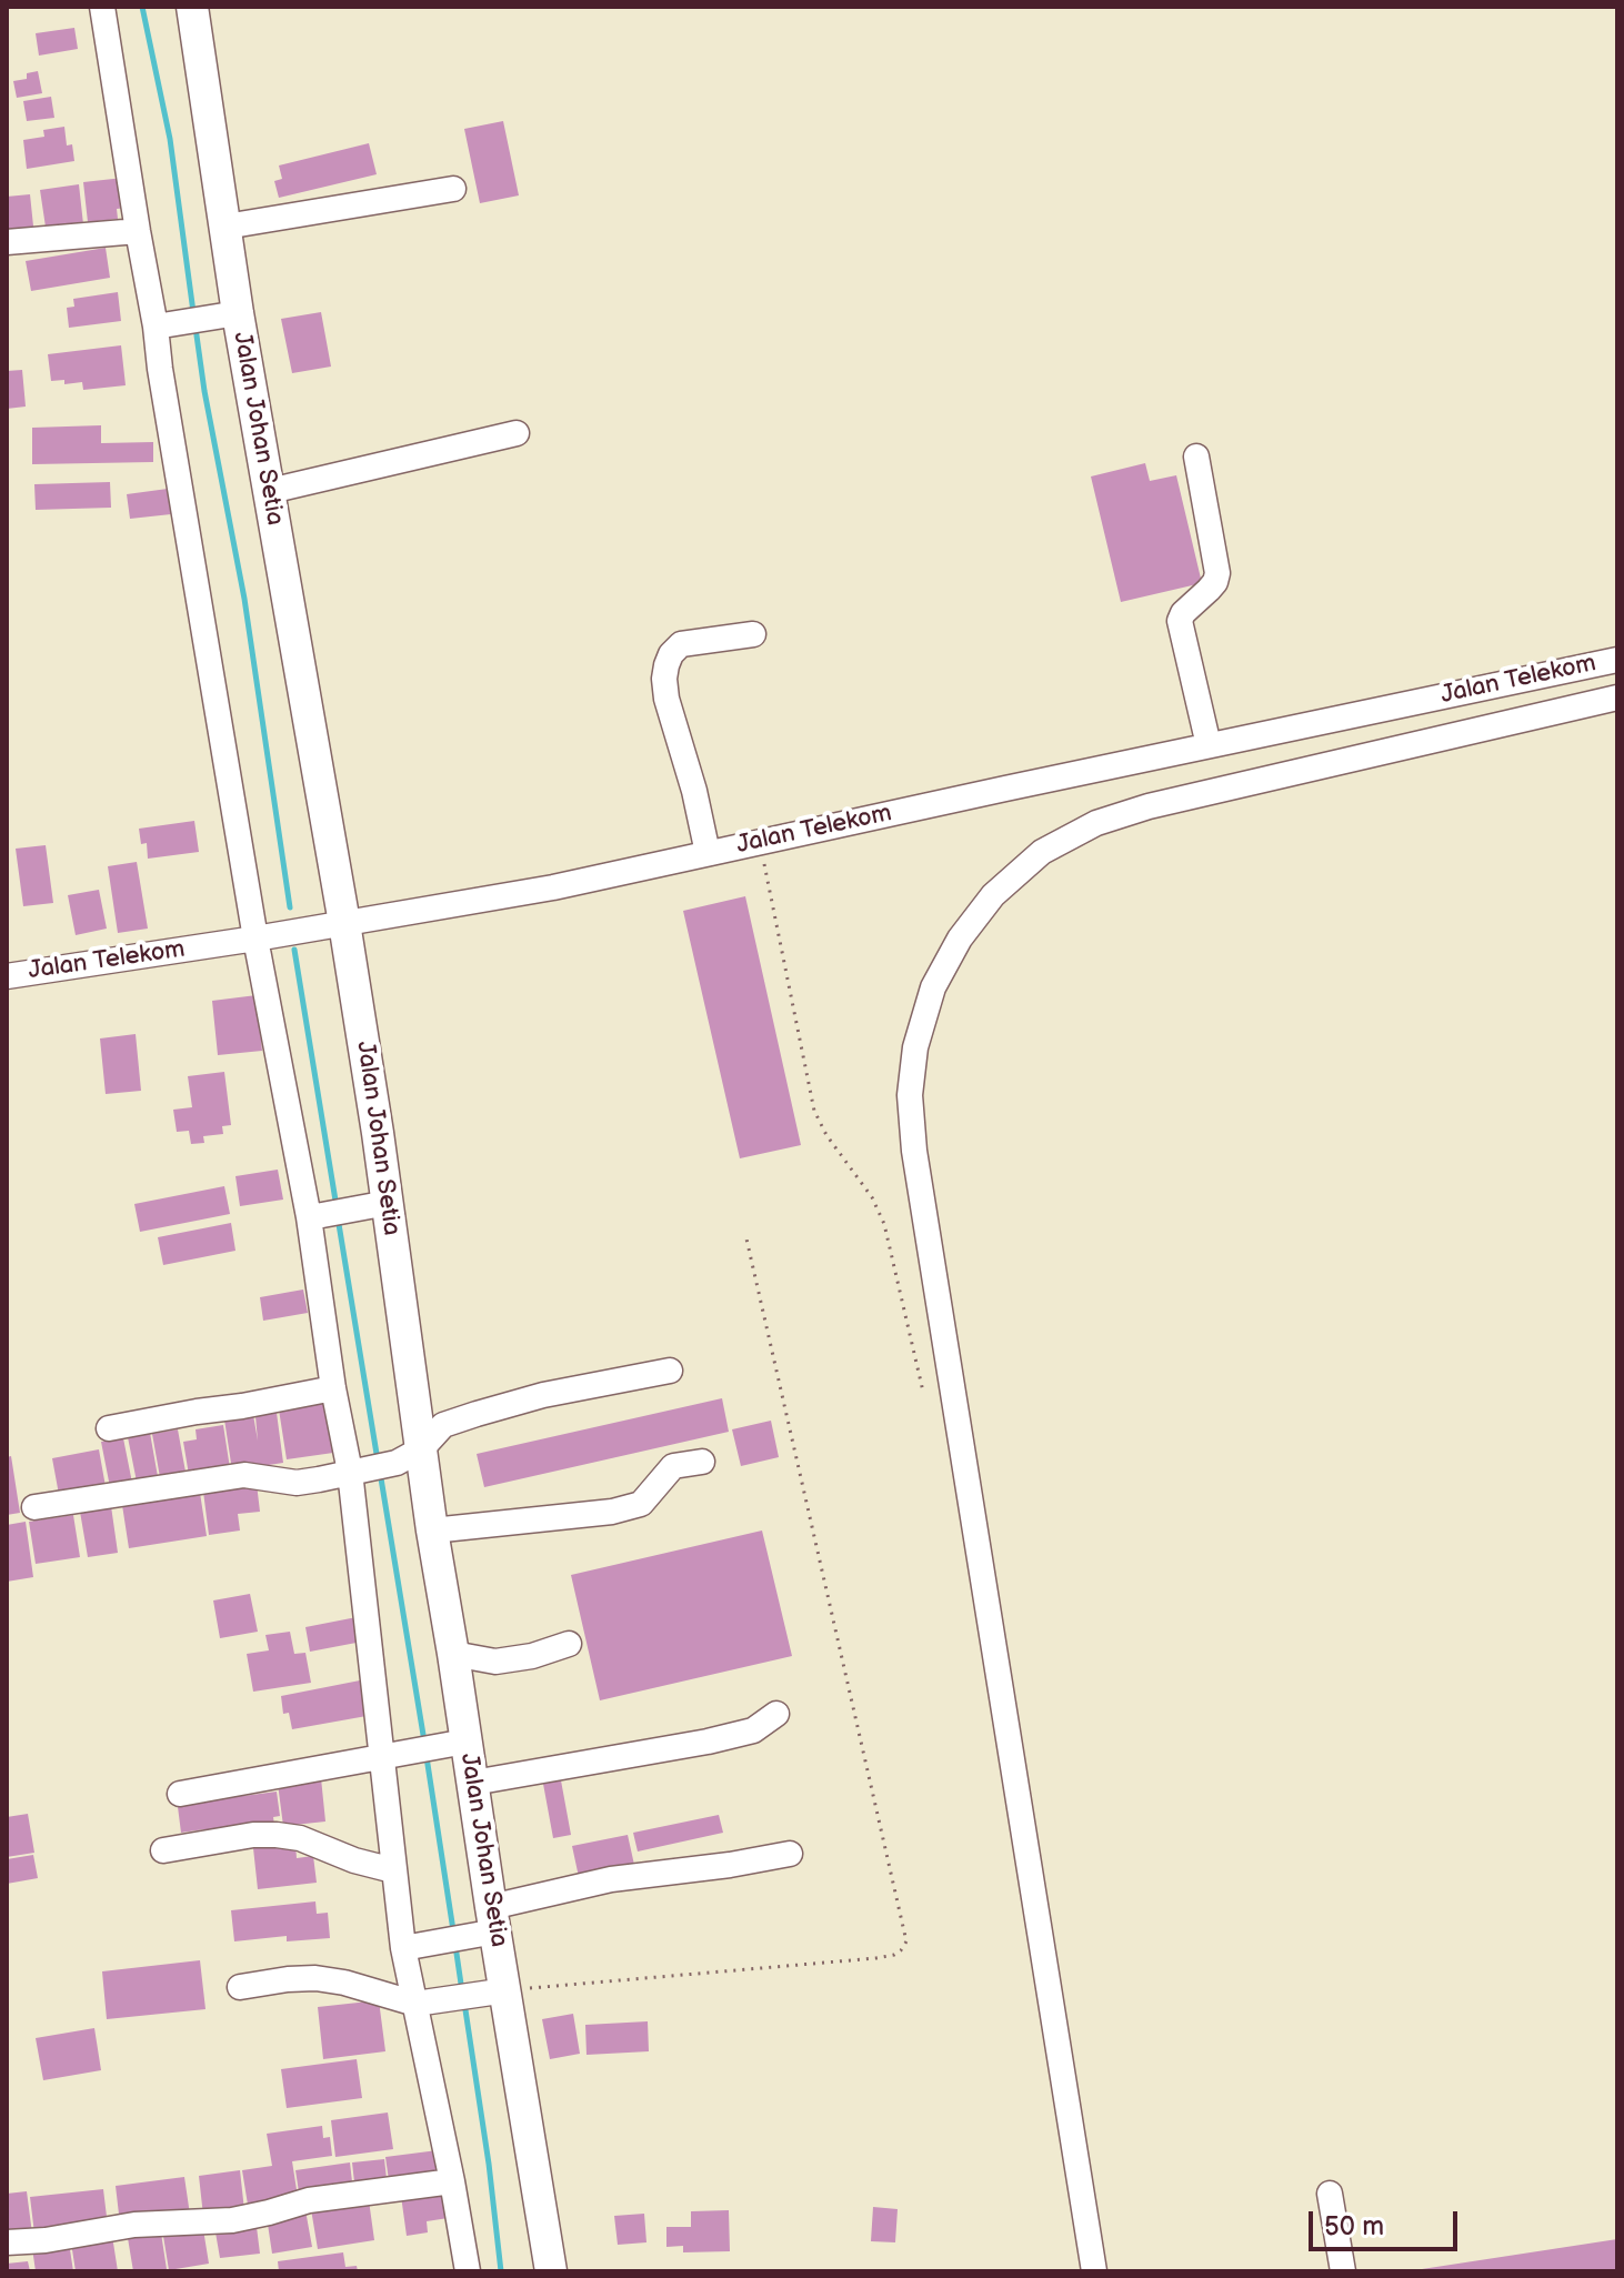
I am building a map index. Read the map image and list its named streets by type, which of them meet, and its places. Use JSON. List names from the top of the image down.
{
  "streets": {
    "main road": ["Jalan Johan Setia"],
    "street": ["Jalan Telekom"]
  },
  "crossings": [
    ["Jalan Johan Setia", "Jalan Telekom"]
  ],
  "scale_bar": "50 m"
}
